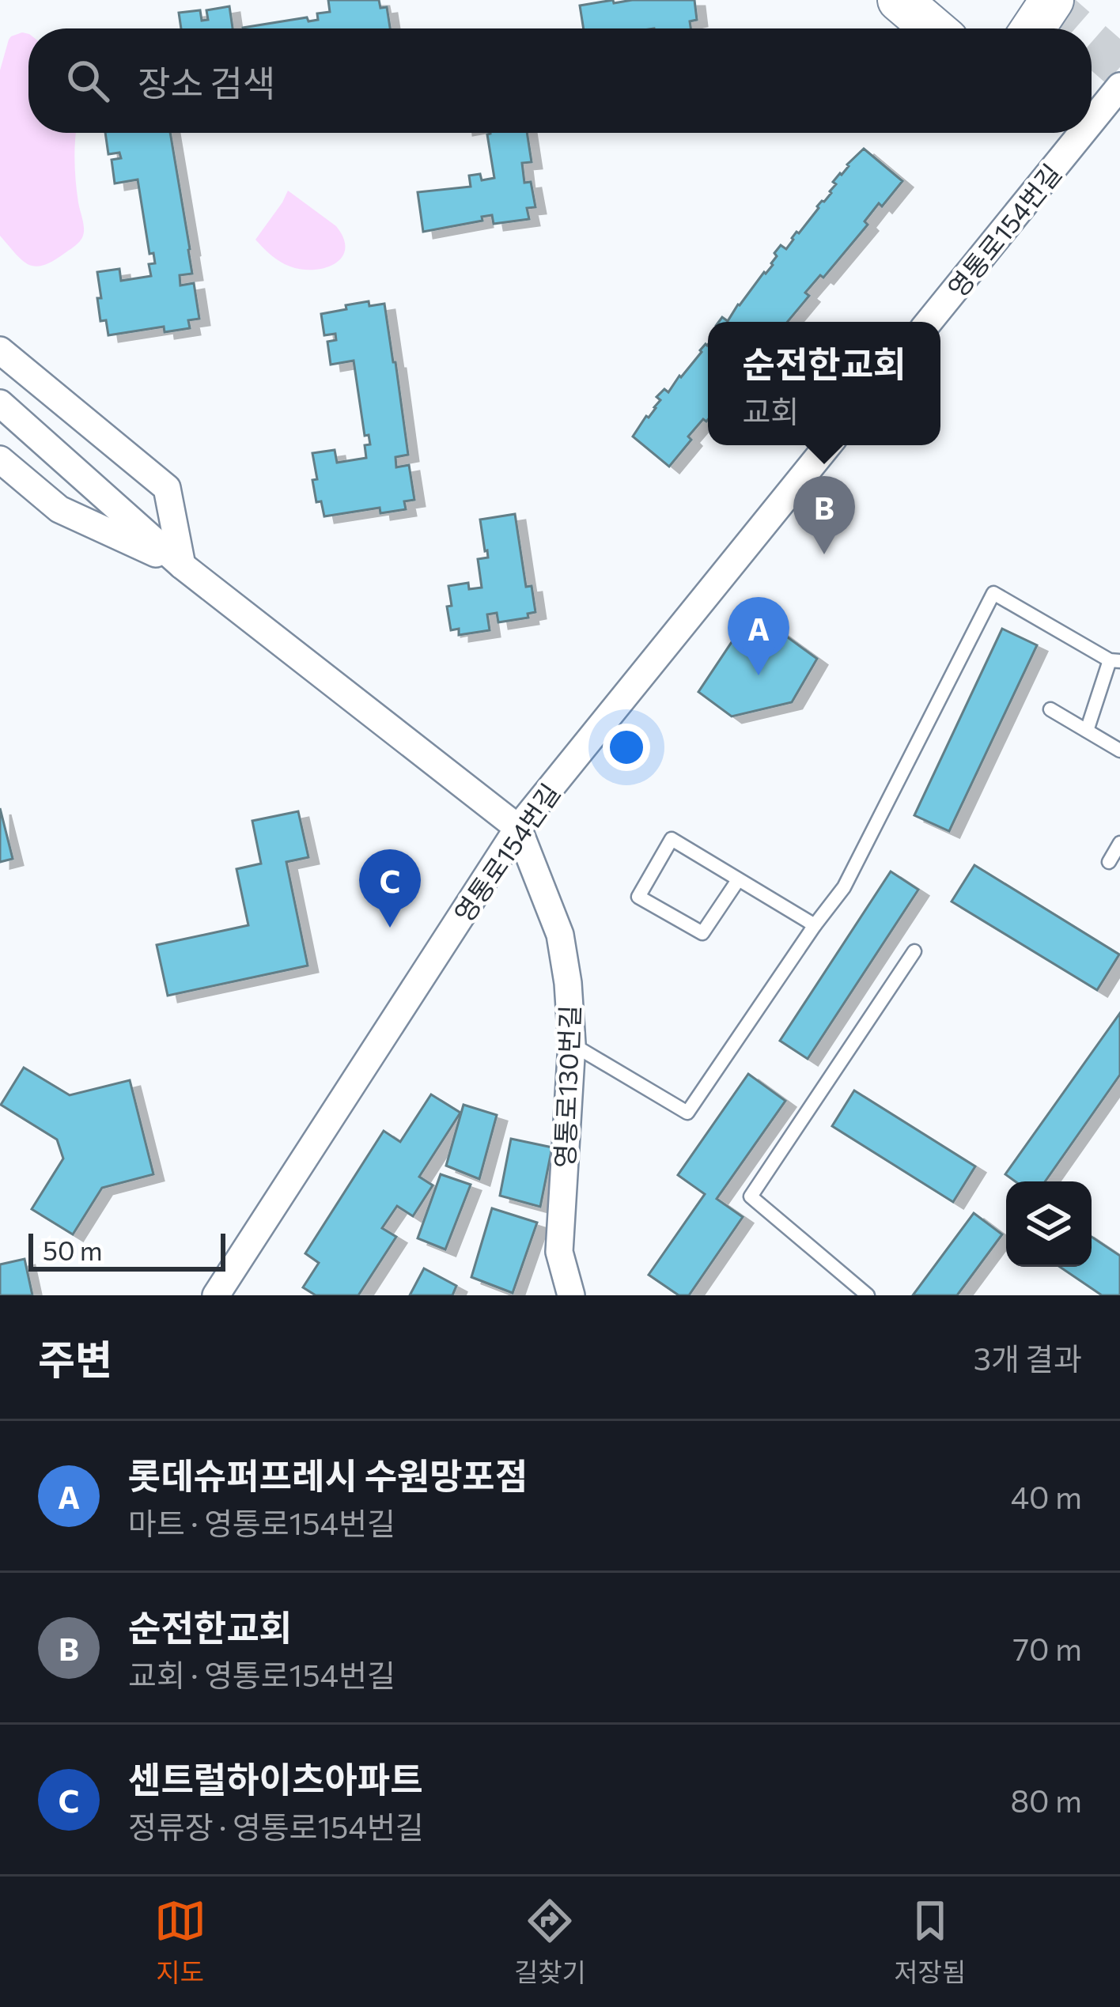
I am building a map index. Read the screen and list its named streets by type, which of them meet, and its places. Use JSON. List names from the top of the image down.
{
  "streets": {
    "street": ["영통로154번길", "영통로130번길"]
  },
  "crossings": [
    ["영통로154번길", "영통로130번길"]
  ],
  "scale_bar": "50 m",
  "page": {
    "search": "장소 검색",
    "popup": ["순전한교회", "교회"],
    "pins": ["B", "A", "C"],
    "scale": "50 m",
    "heading": ["주변", "3개 결과"],
    "list": [
      {
        "mark": "A",
        "name": "롯데슈퍼프레시 수원망포점",
        "note": "마트 · 영통로154번길",
        "value": "40 m"
      },
      {
        "mark": "B",
        "name": "순전한교회",
        "note": "교회 · 영통로154번길",
        "value": "70 m"
      },
      {
        "mark": "C",
        "name": "센트럴하이츠아파트",
        "note": "정류장 · 영통로154번길",
        "value": "80 m"
      }
    ],
    "nav": ["지도", "길찾기", "저장됨"]
  }
}
